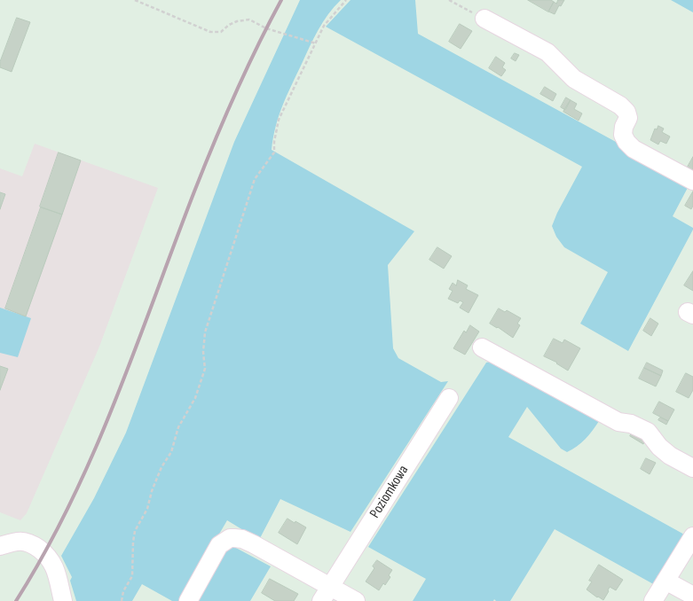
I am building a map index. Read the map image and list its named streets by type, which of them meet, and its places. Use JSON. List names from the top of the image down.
{
  "streets": {
    "street": ["Poziomkowa"]
  }
}
